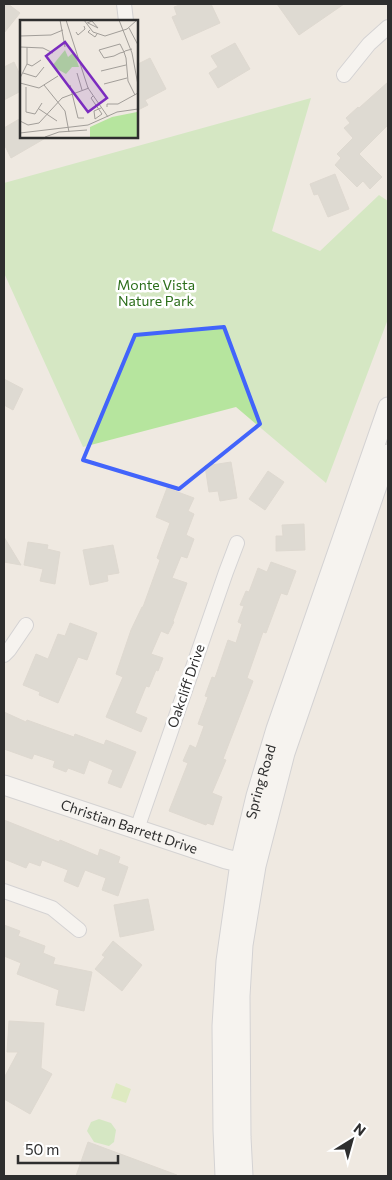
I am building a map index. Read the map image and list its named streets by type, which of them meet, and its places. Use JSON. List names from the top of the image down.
{
  "streets": {
    "main road": ["Spring Road", "Christian Barrett Drive"],
    "street": ["Oakcliff Drive"]
  },
  "crossings": [
    ["Oakcliff Drive", "Christian Barrett Drive"],
    ["Spring Road", "Christian Barrett Drive"]
  ],
  "parks": ["Monte Vista Nature Park"],
  "scale_bar": "50 m",
  "north": "top right"
}
